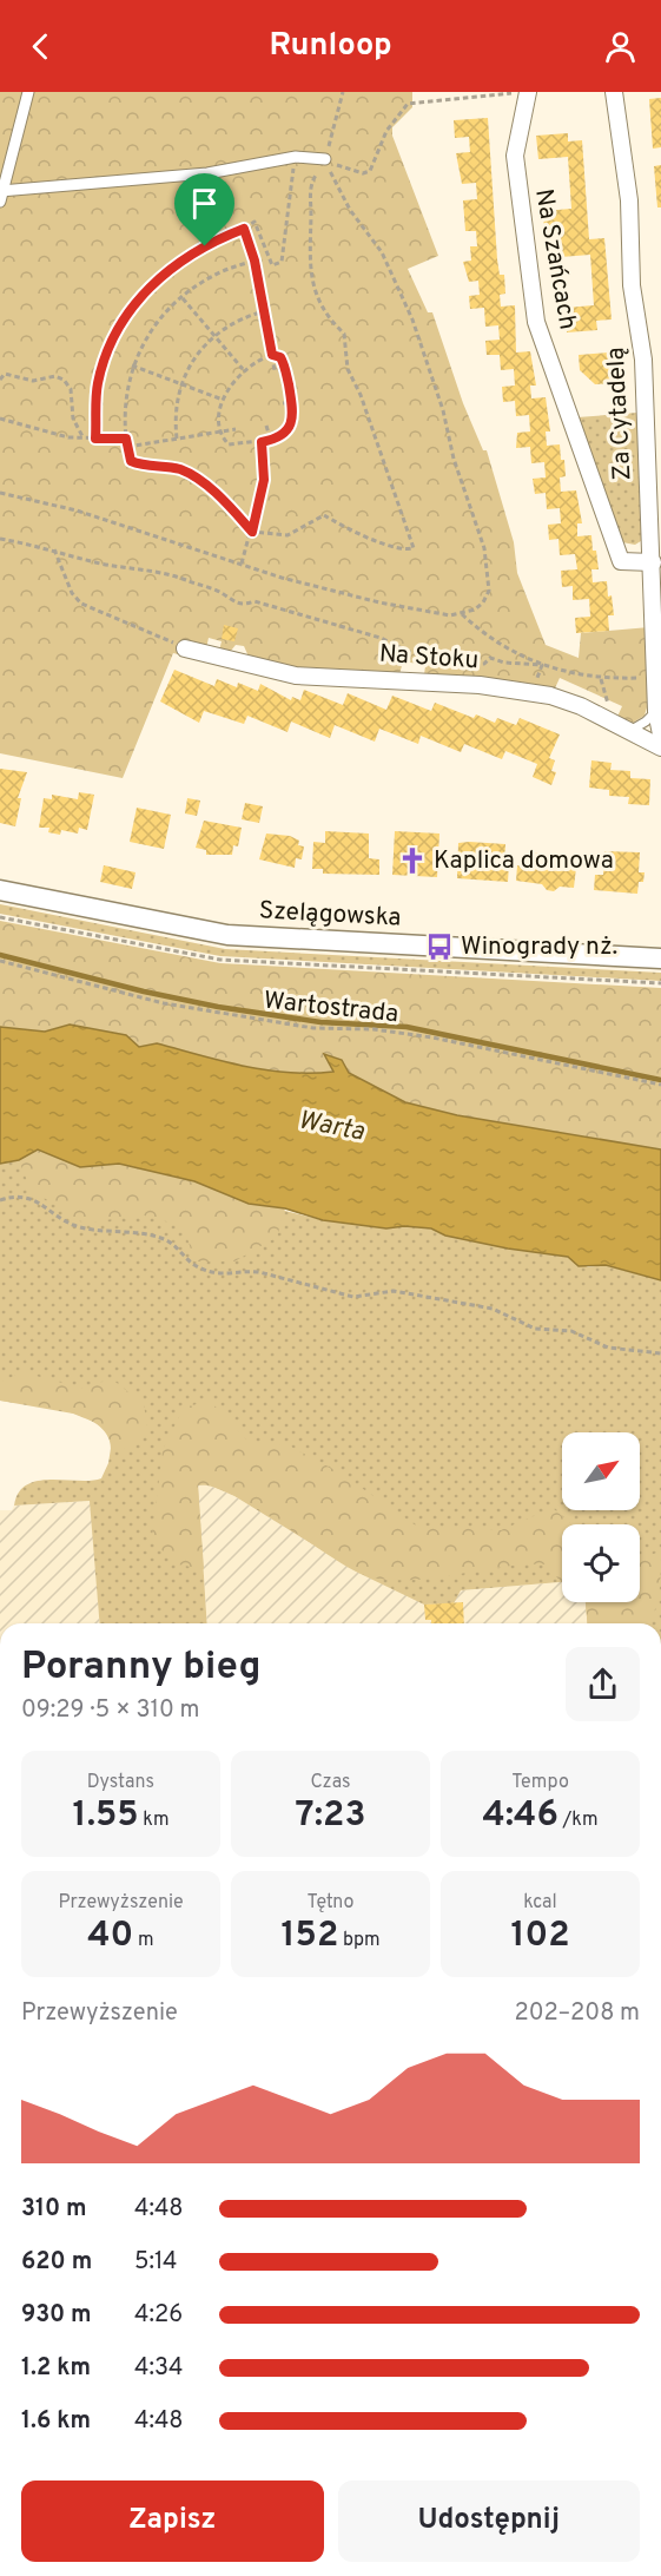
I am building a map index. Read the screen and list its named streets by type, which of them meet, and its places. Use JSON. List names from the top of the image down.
{
  "streets": {
    "street": [
      "Na Szańcach",
      "Za Cytadelą",
      "Na Stoku",
      "Szelągowska"
    ],
    "path": ["Wartostrada"]
  },
  "crossings": [
    ["Na Szańcach", "Za Cytadelą"]
  ],
  "water": ["Warta"],
  "places": {
    "church": ["Kaplica domowa"],
    "bus stop": ["Winogrady nż."]
  },
  "north": "top right",
  "page": {
    "header": "Runloop",
    "heading": ["Poranny bieg", "09:29 · 5 × 310 m"],
    "stats": [
      ["Dystans", "1.55 km"],
      ["Czas", "7:23"],
      ["Tempo", "4:46 /km"],
      ["Przewyższenie", "40 m"],
      ["Tętno", "152 bpm"],
      ["kcal", "102"]
    ],
    "chart": ["Przewyższenie", "202–208 m"],
    "list": [
      {
        "name": "310 m",
        "note": "4:48"
      },
      {
        "name": "620 m",
        "note": "5:14"
      },
      {
        "name": "930 m",
        "note": "4:26"
      },
      {
        "name": "1.2 km",
        "note": "4:34"
      },
      {
        "name": "1.6 km",
        "note": "4:48"
      }
    ],
    "buttons": ["Zapisz", "Udostępnij"]
  }
}
